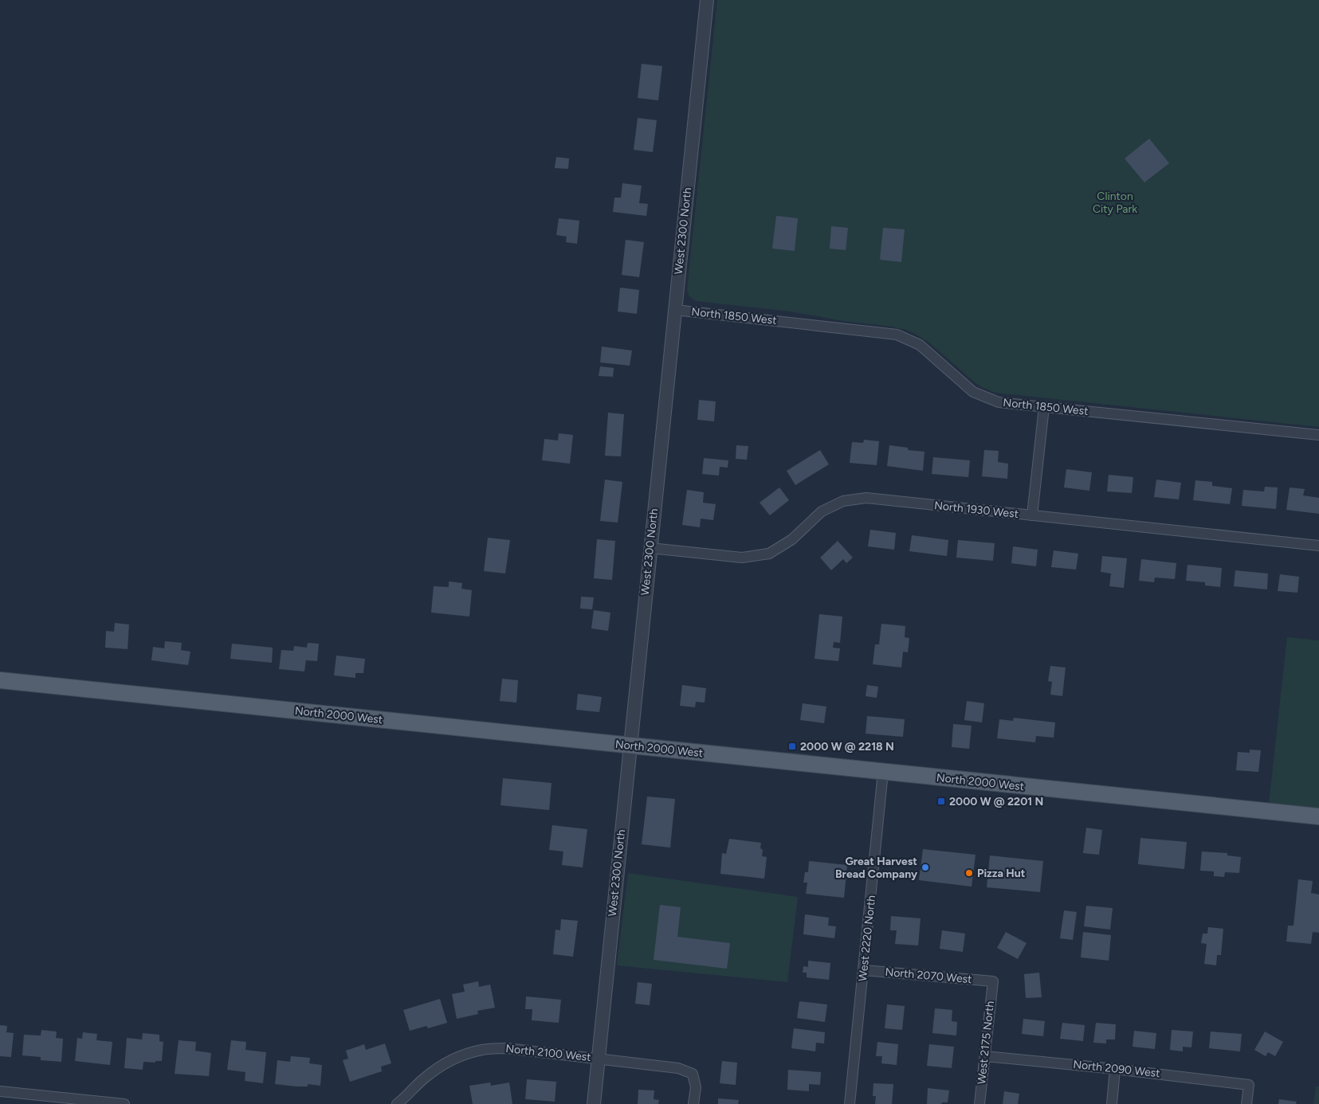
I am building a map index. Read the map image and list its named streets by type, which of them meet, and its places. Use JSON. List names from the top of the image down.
{
  "streets": {
    "main road": ["North 2000 West"],
    "street": [
      "West 2300 North",
      "North 1850 West",
      "North 1930 West",
      "West 2220 North",
      "North 2070 West",
      "West 2175 North",
      "North 2100 West",
      "North 2090 West"
    ]
  },
  "crossings": [
    ["West 2300 North", "North 1850 West"],
    ["West 2300 North", "North 1930 West"],
    ["West 2300 North", "North 2000 West"],
    ["West 2300 North", "North 2100 West"],
    ["North 2000 West", "West 2220 North"],
    ["West 2220 North", "North 2070 West"],
    ["North 2070 West", "West 2175 North"],
    ["West 2175 North", "North 2090 West"]
  ],
  "parks": ["Clinton City Park"],
  "places": {
    "transit": ["2000 W @ 2218 N", "2000 W @ 2201 N"],
    "other": ["Great Harvest Bread Company", "Pizza Hut"]
  }
}
